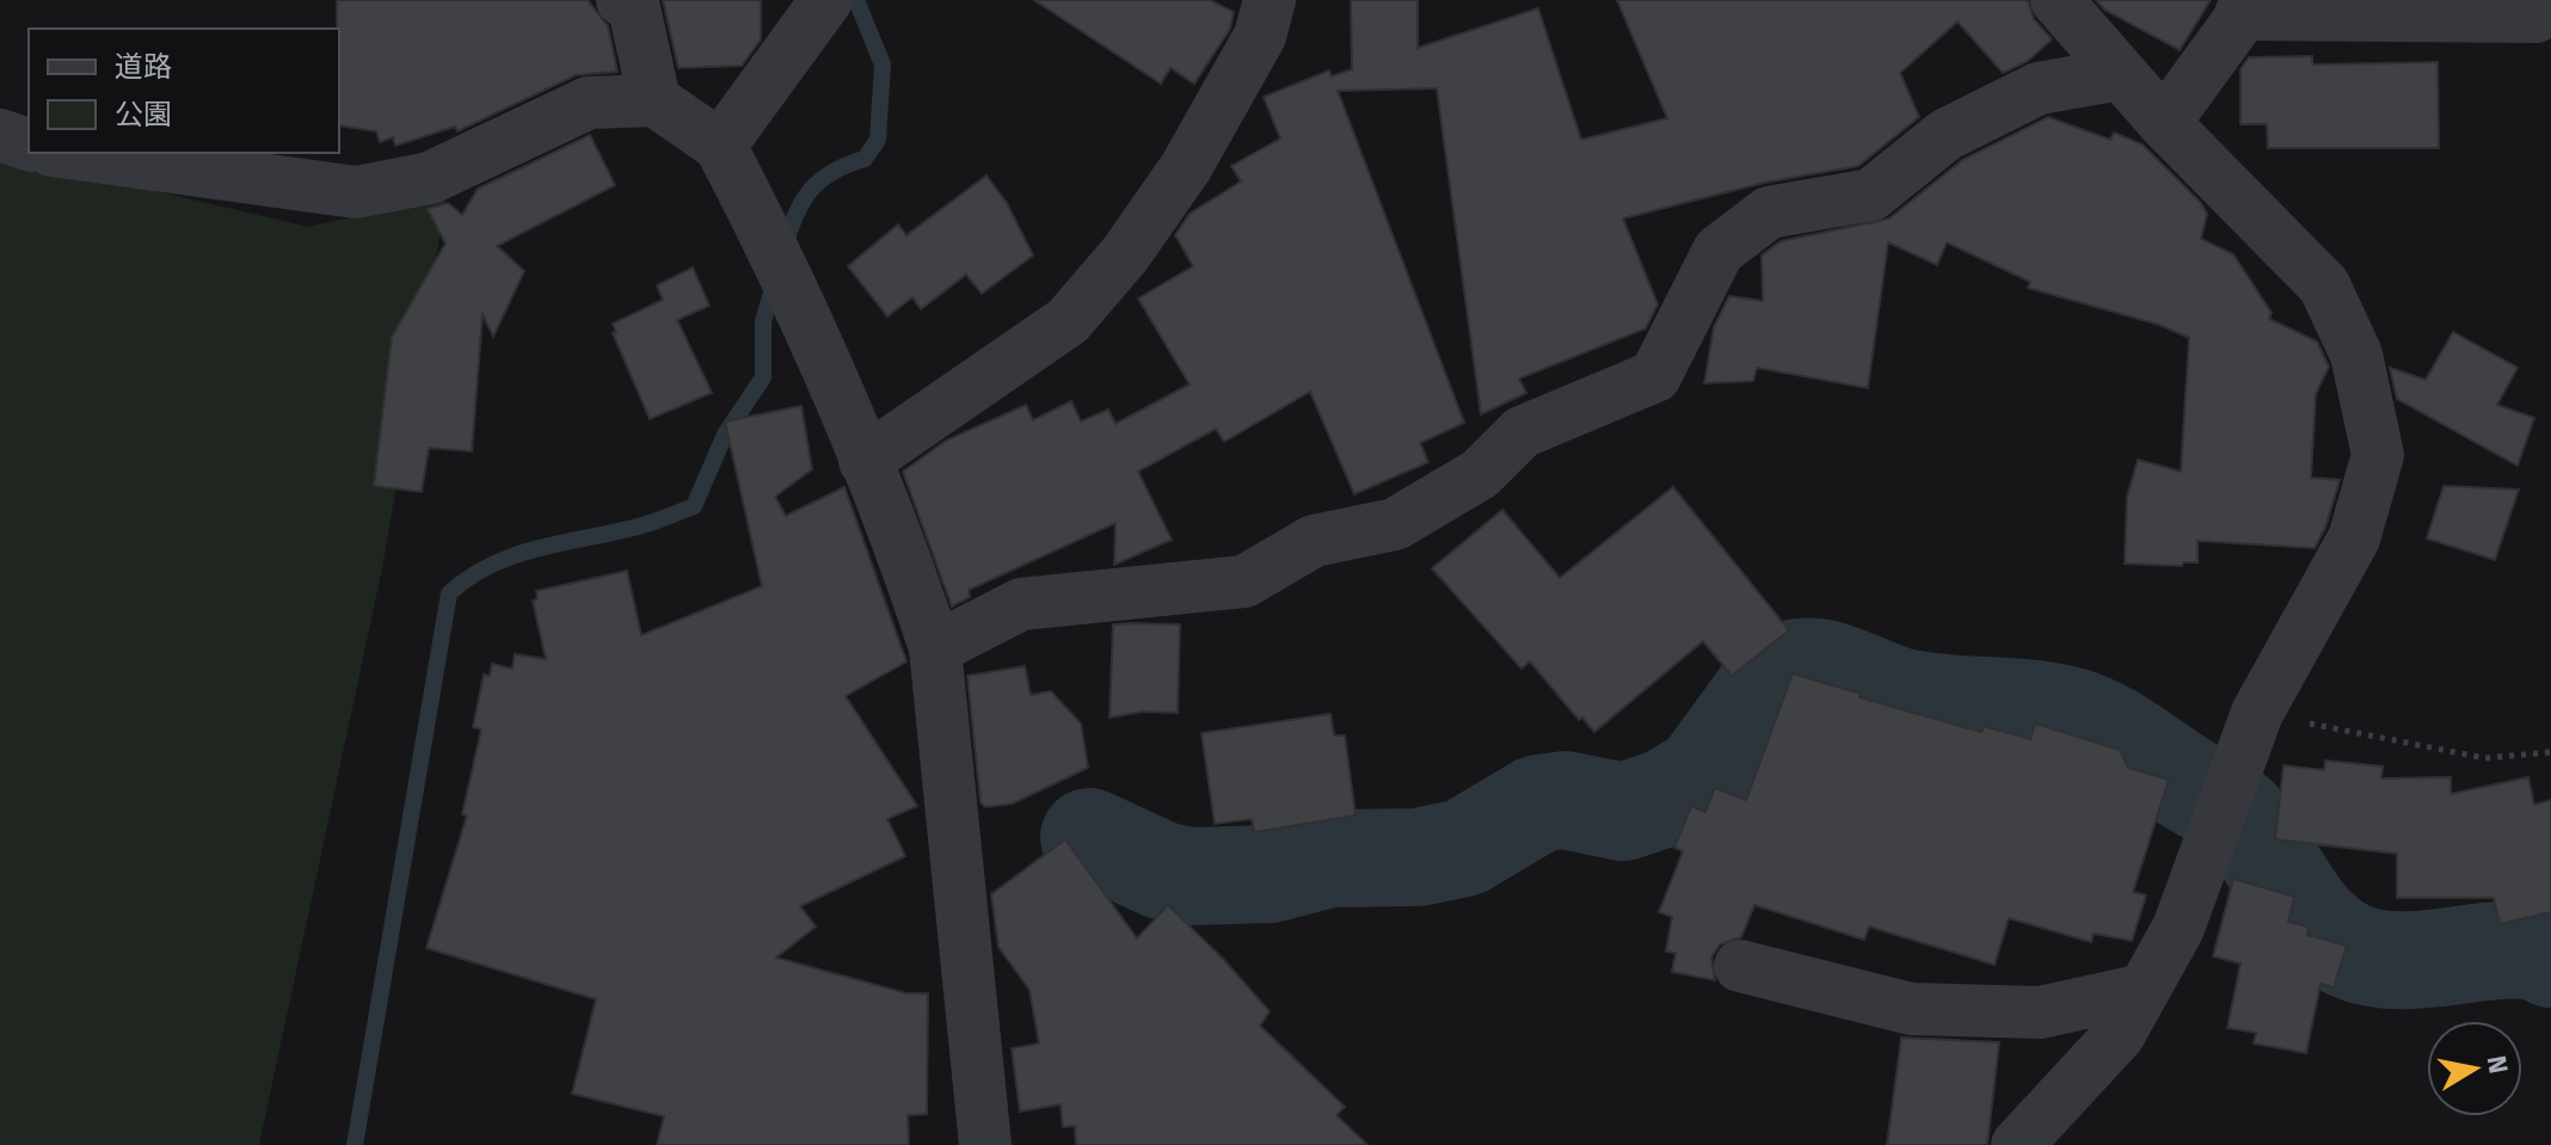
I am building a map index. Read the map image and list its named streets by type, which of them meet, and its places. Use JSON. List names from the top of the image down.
{
  "legend": ["道路", "公園"],
  "north": "right"
}
